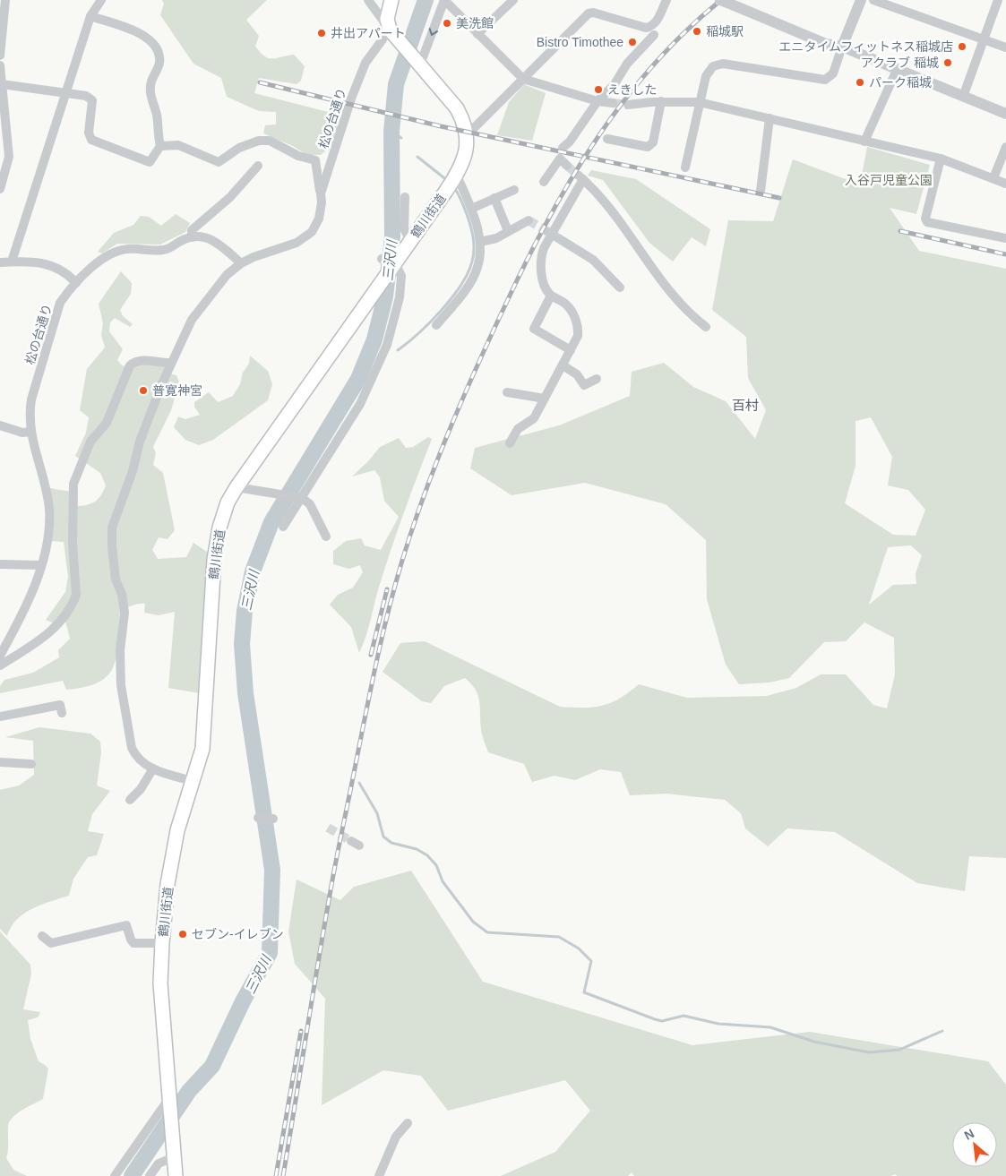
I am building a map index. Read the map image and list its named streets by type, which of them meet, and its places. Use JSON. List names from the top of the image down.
{
  "streets": {
    "main road": ["鶴川街道"],
    "street": ["松の台通り"]
  },
  "crossings": [
    ["松の台通り", "鶴川街道"]
  ],
  "districts": ["百村"],
  "water": ["三沢川"],
  "parks": ["入谷戸児童公園"],
  "places": [
    "美洗館",
    "稲城駅",
    "井出アパート",
    "Bistro Timothee",
    "エニタイムフィットネス稲城店",
    "アクラブ 稲城",
    "パーク稲城",
    "えきした",
    "普寛神宮",
    "セブン-イレブン"
  ],
  "north": "top left"
}
